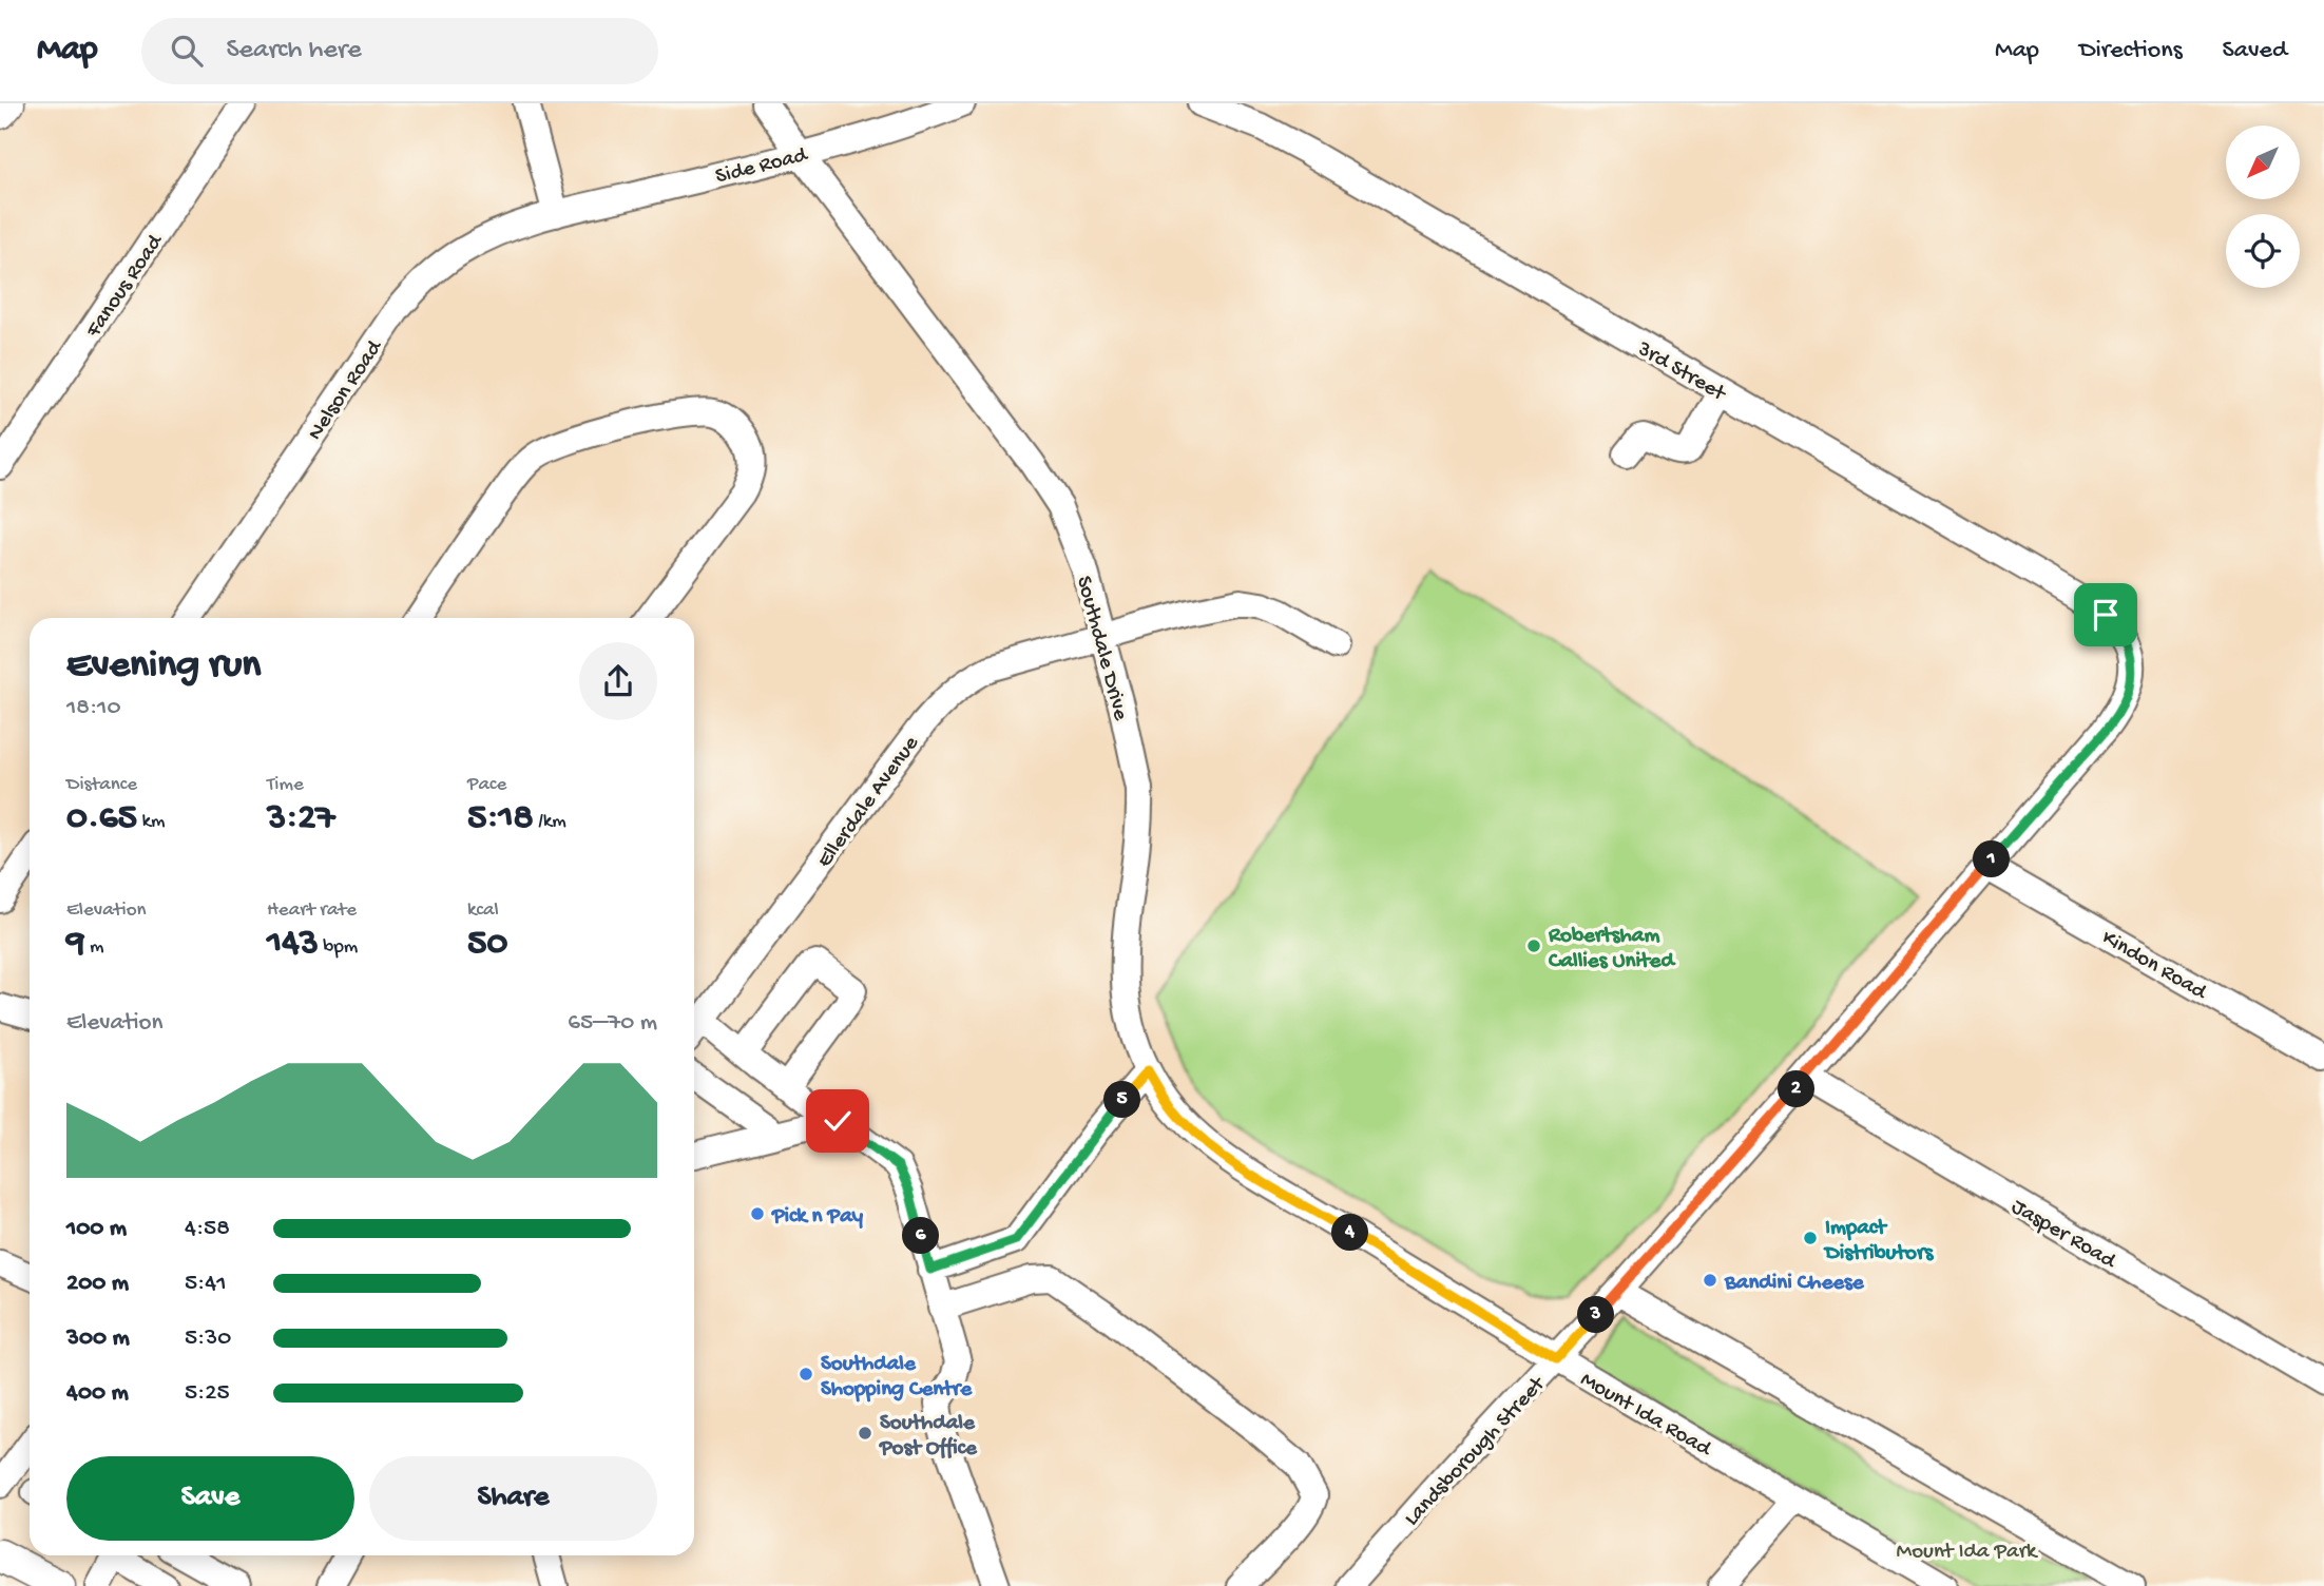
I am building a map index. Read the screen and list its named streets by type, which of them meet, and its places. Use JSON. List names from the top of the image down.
{
  "streets": {
    "street": [
      "Side Road",
      "Fanous Road",
      "3rd Street",
      "Nelson Road",
      "Southdale Drive",
      "Ellerdale Avenue",
      "Kindon Road",
      "Jasper Road",
      "Mount Ida Road",
      "Landsborough Street"
    ]
  },
  "crossings": [
    ["Side Road", "Nelson Road"],
    ["Side Road", "Southdale Drive"],
    ["3rd Street", "Landsborough Street"],
    ["Southdale Drive", "Ellerdale Avenue"],
    ["Southdale Drive", "Mount Ida Road"],
    ["Kindon Road", "Landsborough Street"],
    ["Jasper Road", "Landsborough Street"],
    ["Mount Ida Road", "Landsborough Street"]
  ],
  "parks": ["Mount Ida Park"],
  "places": [
    "Robertsham Callies United",
    "Pick n Pay",
    "Impact Distributors",
    "Bandini Cheese",
    "Southdale Shopping Centre",
    "Southdale Post Office"
  ],
  "north": "bottom left",
  "page": {
    "header": "Map",
    "search": "Search here",
    "nav": ["Map", "Directions", "Saved"],
    "heading": ["Evening run", "18:10"],
    "stats": [
      ["Distance", "0.65 km"],
      ["Time", "3:27"],
      ["Pace", "5:18 /km"],
      ["Elevation", "9 m"],
      ["Heart rate", "143 bpm"],
      ["kcal", "50"]
    ],
    "pins": [
      "1",
      "2",
      "5",
      "4",
      "6",
      "3"
    ],
    "chart": ["Elevation", "65–70 m"],
    "list": [
      {
        "name": "100 m",
        "note": "4:58"
      },
      {
        "name": "200 m",
        "note": "5:41"
      },
      {
        "name": "300 m",
        "note": "5:30"
      },
      {
        "name": "400 m",
        "note": "5:25"
      }
    ],
    "buttons": ["Save", "Share"]
  }
}
